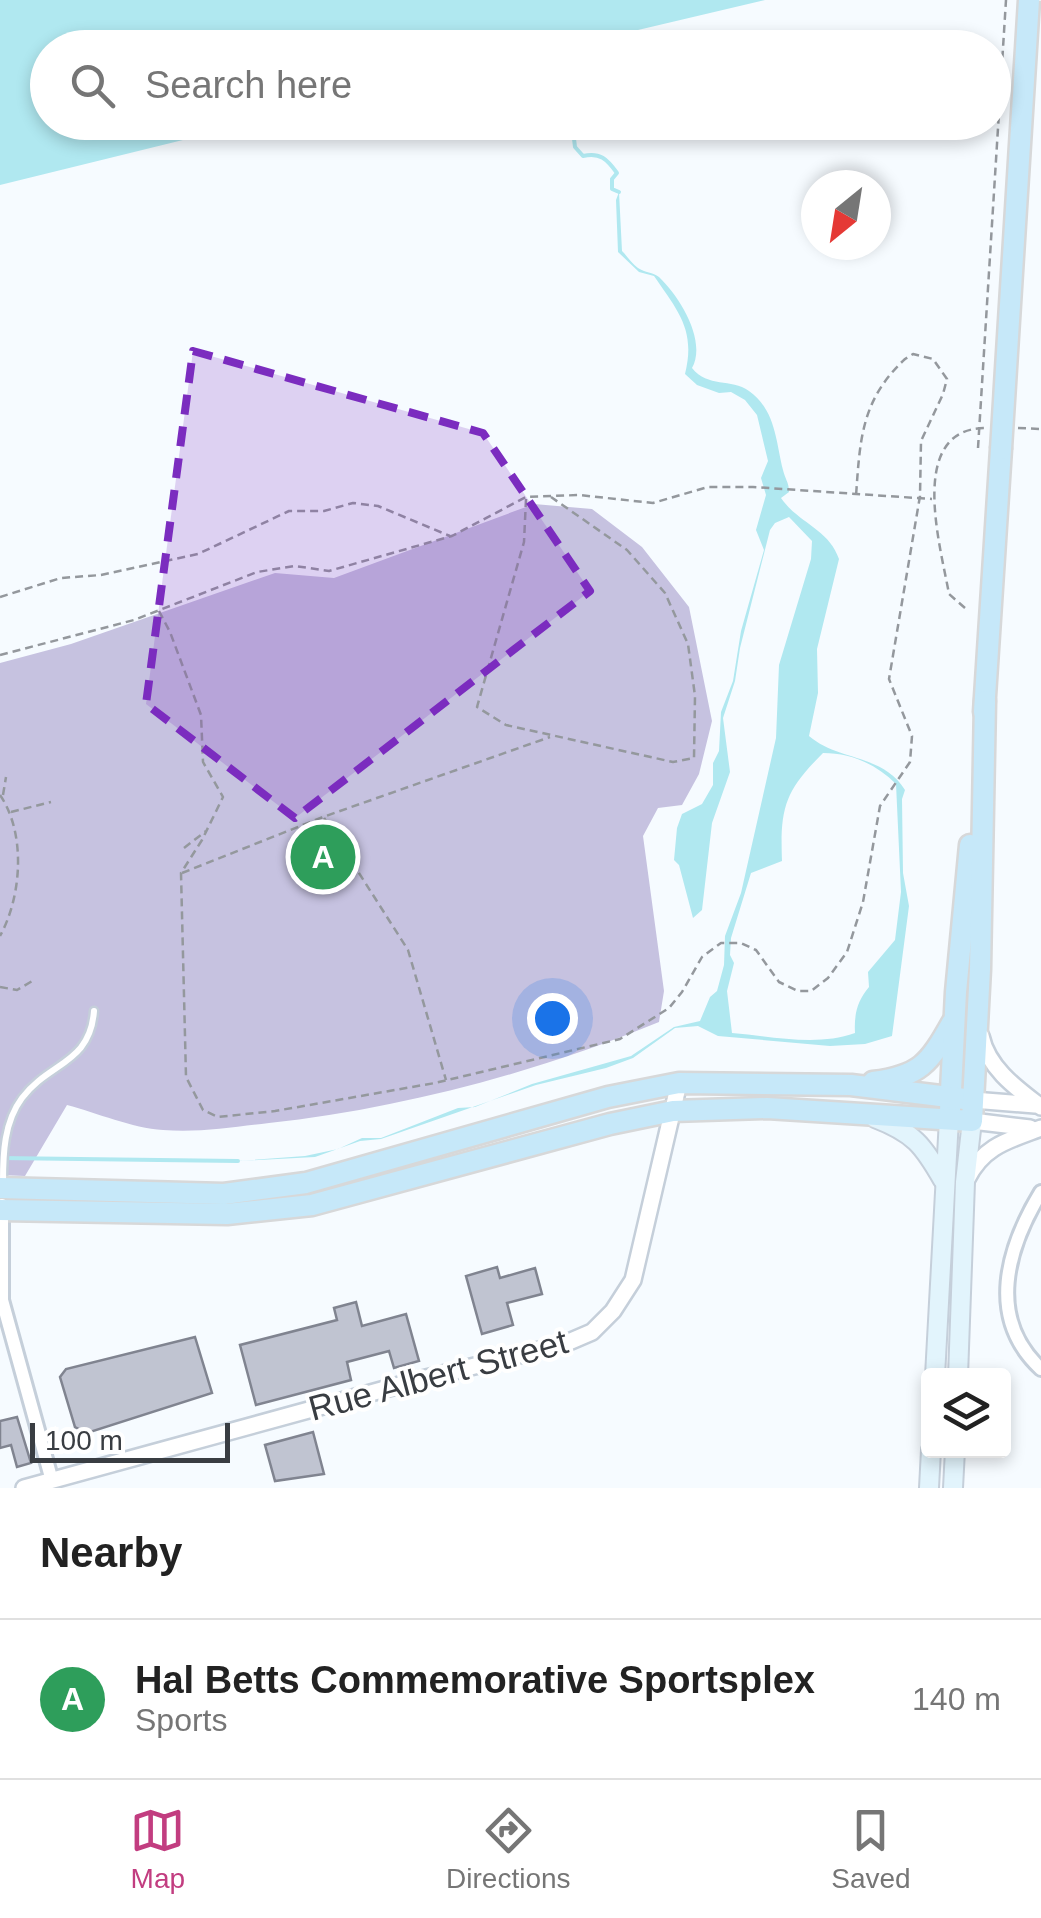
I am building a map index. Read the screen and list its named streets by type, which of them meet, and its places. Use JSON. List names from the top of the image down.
{
  "streets": {
    "street": ["Rue Albert Street"]
  },
  "scale_bar": "100 m",
  "north": "bottom left",
  "page": {
    "search": "Search here",
    "pins": "A",
    "scale": "100 m",
    "heading": "Nearby",
    "list": [
      {
        "mark": "A",
        "name": "Hal Betts Commemorative Sportsplex",
        "note": "Sports",
        "value": "140 m"
      }
    ],
    "nav": ["Map", "Directions", "Saved"]
  }
}
